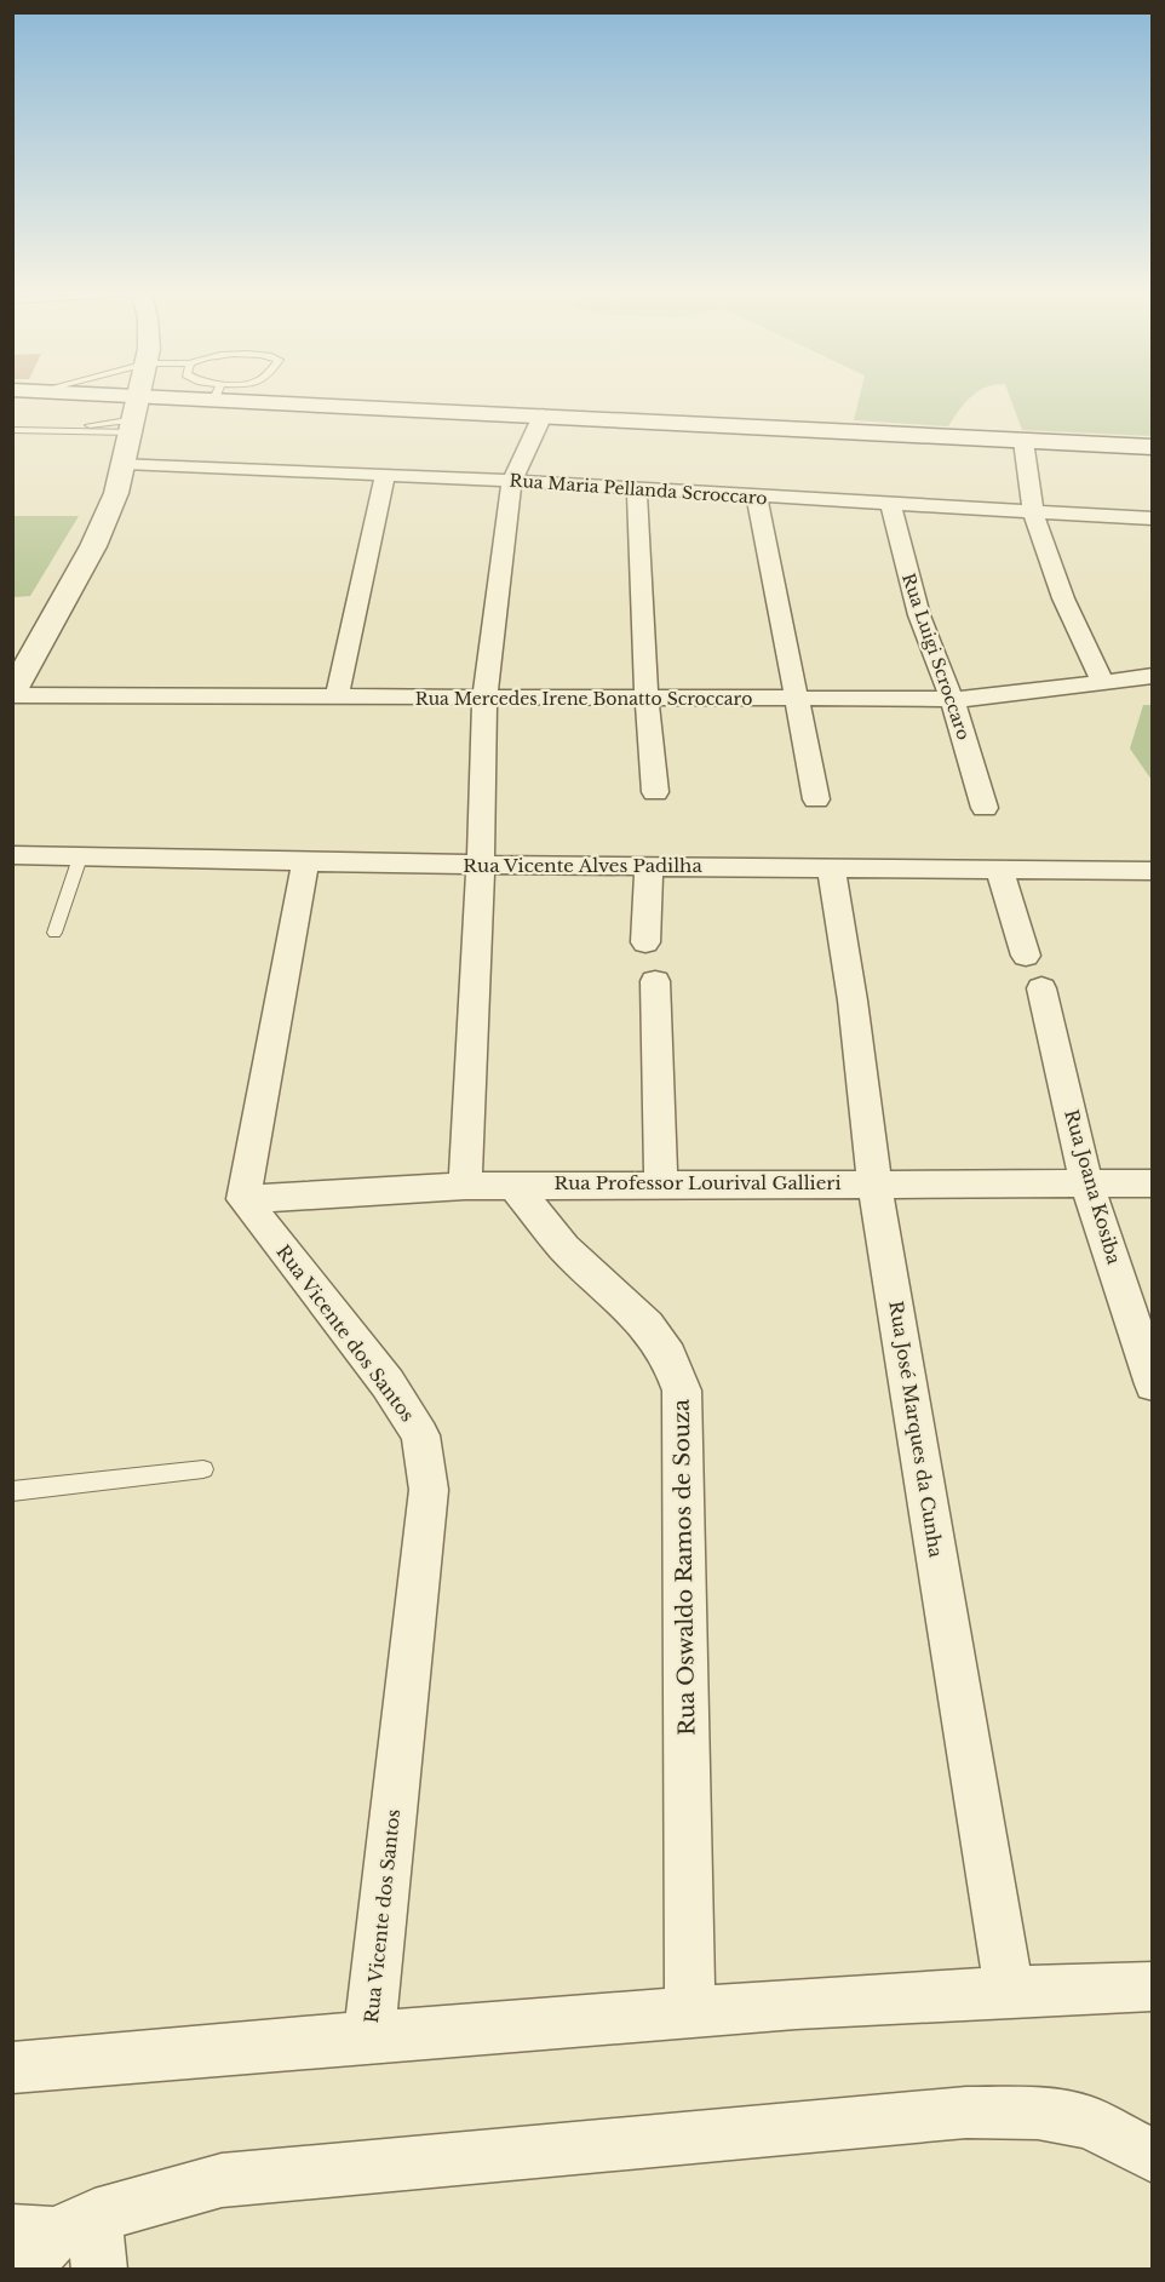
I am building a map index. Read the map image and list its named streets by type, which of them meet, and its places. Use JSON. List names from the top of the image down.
{
  "streets": {
    "street": [
      "Rua Maria Pellanda Scroccaro",
      "Rua Luigi Scroccaro",
      "Rua Mercedes Irene Bonatto Scroccaro",
      "Rua Vicente Alves Padilha",
      "Rua Professor Lourival Gallieri",
      "Rua Joana Kosiba",
      "Rua Vicente dos Santos",
      "Rua José Marques da Cunha",
      "Rua Oswaldo Ramos de Souza"
    ]
  },
  "crossings": [
    ["Rua Maria Pellanda Scroccaro", "Rua Luigi Scroccaro"],
    ["Rua Luigi Scroccaro", "Rua Mercedes Irene Bonatto Scroccaro"],
    ["Rua Vicente Alves Padilha", "Rua José Marques da Cunha"],
    ["Rua Professor Lourival Gallieri", "Rua Joana Kosiba"],
    ["Rua Professor Lourival Gallieri", "Rua Vicente dos Santos"],
    ["Rua Professor Lourival Gallieri", "Rua José Marques da Cunha"],
    ["Rua Professor Lourival Gallieri", "Rua Oswaldo Ramos de Souza"]
  ]
}
